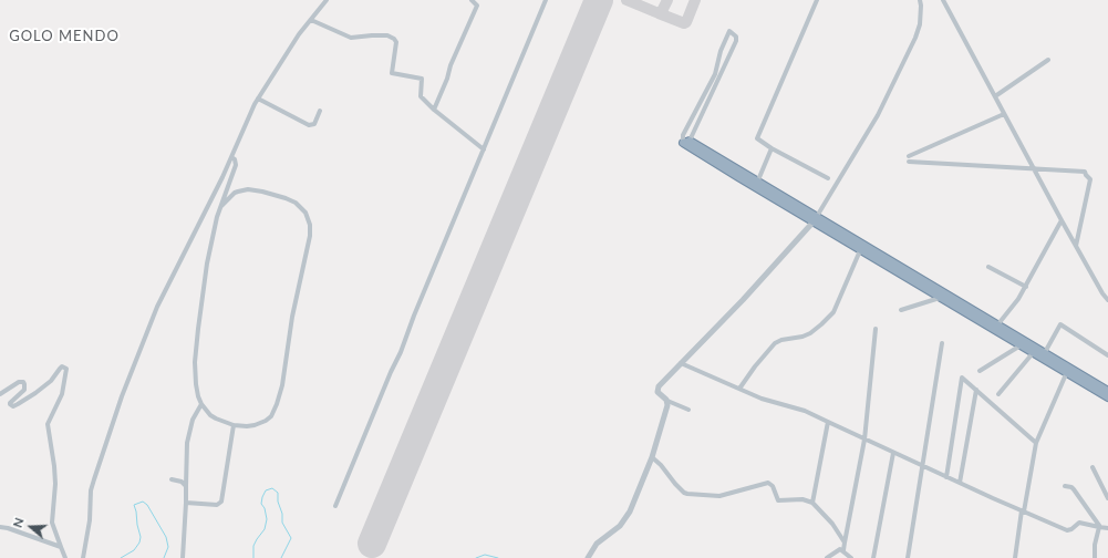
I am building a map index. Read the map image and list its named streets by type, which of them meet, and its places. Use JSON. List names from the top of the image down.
{
  "districts": ["GOLO MENDO"],
  "north": "left"
}
